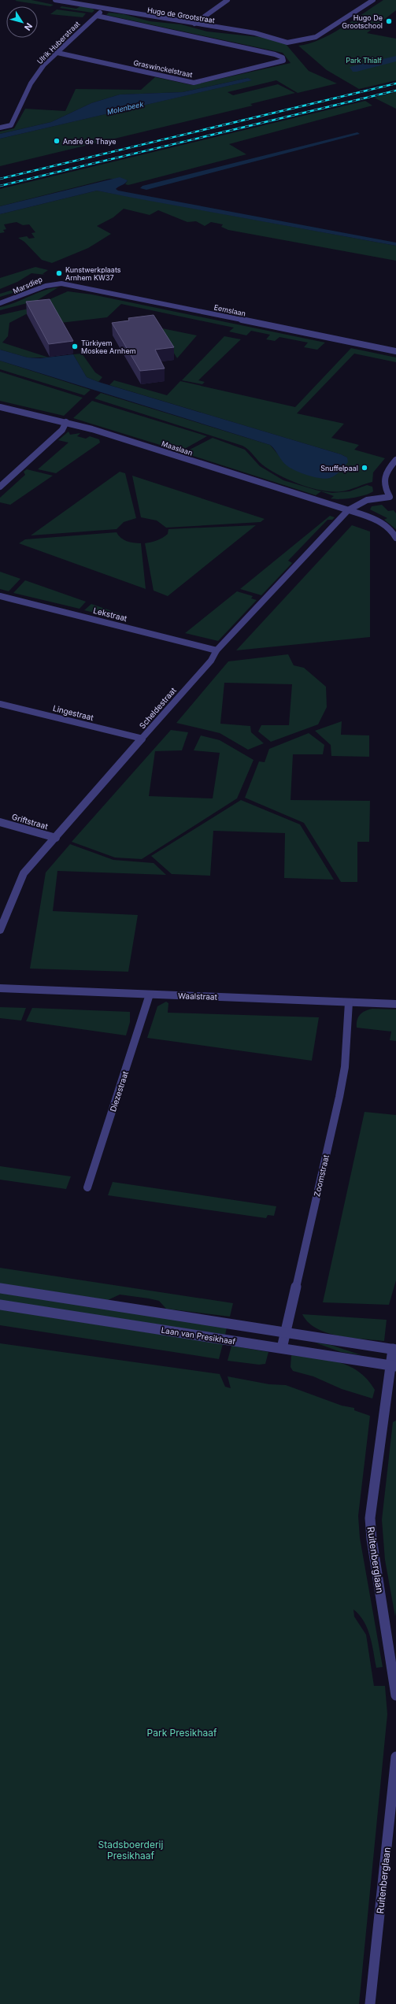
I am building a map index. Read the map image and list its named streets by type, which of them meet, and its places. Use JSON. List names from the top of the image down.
{
  "streets": {
    "street": [
      "Hugo de Grootstraat",
      "Ulrik Huberstraat",
      "Graswinckelstraat",
      "Marsdiep",
      "Eemslaan",
      "Maaslaan",
      "Lekstraat",
      "Scheldestraat",
      "Lingestraat",
      "Griftstraat",
      "Waalstraat",
      "Diezestraat",
      "Zoomstraat",
      "Laan van Presikhaaf",
      "Ruitenberglaan"
    ]
  },
  "crossings": [
    ["Hugo de Grootstraat", "Ulrik Huberstraat"],
    ["Ulrik Huberstraat", "Graswinckelstraat"],
    ["Marsdiep", "Eemslaan"],
    ["Maaslaan", "Scheldestraat"],
    ["Lekstraat", "Scheldestraat"],
    ["Scheldestraat", "Lingestraat"],
    ["Scheldestraat", "Griftstraat"],
    ["Waalstraat", "Diezestraat"],
    ["Waalstraat", "Zoomstraat"],
    ["Zoomstraat", "Laan van Presikhaaf"],
    ["Laan van Presikhaaf", "Ruitenberglaan"]
  ],
  "water": ["Molenbeek"],
  "parks": ["Park Thialf", "Park Presikhaaf", "Stadsboerderij Presikhaaf"],
  "places": [
    "Hugo De Grootschool",
    "André de Thaye",
    "Kunstwerkplaats Arnhem KW37",
    "Türkiyem Moskee Arnhem",
    "Snuffelpaal"
  ],
  "north": "bottom right"
}
